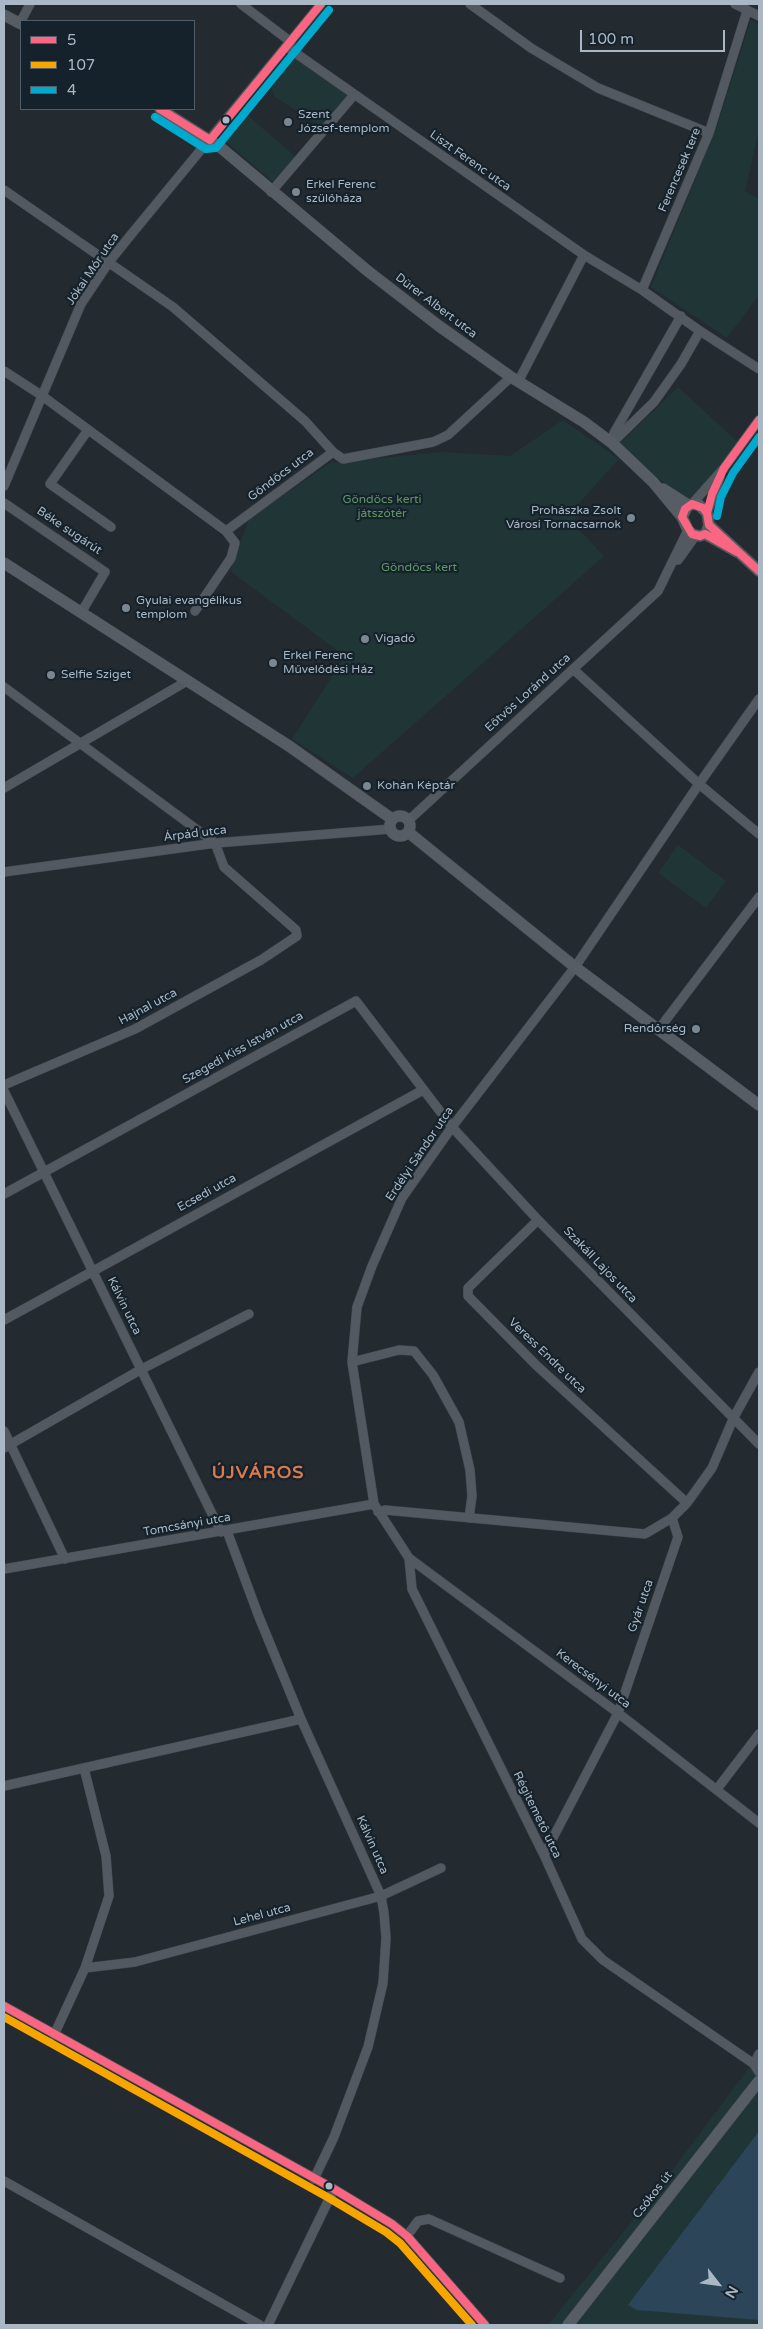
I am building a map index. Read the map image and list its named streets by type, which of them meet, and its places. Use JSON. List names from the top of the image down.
{
  "streets": {
    "main road": ["Dürer Albert utca", "Csókos út"],
    "street": [
      "Liszt Ferenc utca",
      "Ferencesek tere",
      "Jókai Mór utca",
      "Göndöcs utca",
      "Béke sugárút",
      "Eötvös Loránd utca",
      "Árpád utca",
      "Hajnal utca",
      "Szegedi Kiss István utca",
      "Erdélyi Sándor utca",
      "Ecsedi utca",
      "Szakáll Lajos utca",
      "Kálvin utca",
      "Veress Endre utca",
      "Tomcsányi utca",
      "Gyár utca",
      "Kerecsényi utca",
      "Régitemető utca",
      "Lehel utca"
    ]
  },
  "crossings": [
    ["Liszt Ferenc utca", "Ferencesek tere"],
    ["Liszt Ferenc utca", "Jókai Mór utca"],
    ["Liszt Ferenc utca", "Göndöcs utca"],
    ["Jókai Mór utca", "Dürer Albert utca"],
    ["Dürer Albert utca", "Göndöcs utca"],
    ["Dürer Albert utca", "Eötvös Loránd utca"],
    ["Árpád utca", "Hajnal utca"],
    ["Szegedi Kiss István utca", "Erdélyi Sándor utca"],
    ["Szegedi Kiss István utca", "Ecsedi utca"],
    ["Szegedi Kiss István utca", "Szakáll Lajos utca"],
    ["Szegedi Kiss István utca", "Kálvin utca"],
    ["Erdélyi Sándor utca", "Szakáll Lajos utca"],
    ["Erdélyi Sándor utca", "Tomcsányi utca"],
    ["Erdélyi Sándor utca", "Régitemető utca"],
    ["Ecsedi utca", "Kálvin utca"],
    ["Szakáll Lajos utca", "Veress Endre utca"],
    ["Kálvin utca", "Tomcsányi utca"],
    ["Kálvin utca", "Lehel utca"],
    ["Tomcsányi utca", "Gyár utca"],
    ["Tomcsányi utca", "Régitemető utca"],
    ["Gyár utca", "Kerecsényi utca"],
    ["Gyár utca", "Régitemető utca"],
    ["Kerecsényi utca", "Régitemető utca"]
  ],
  "districts": ["ÚJVÁROS"],
  "parks": ["Göndöcs kerti játszótér", "Göndöcs kert"],
  "places": [
    "Szent József-templom",
    "Erkel Ferenc szülőháza",
    "Prohászka Zsolt Városi Tornacsarnok",
    "Gyulai evangélikus templom",
    "Vigadó",
    "Erkel Ferenc Művelődési Ház",
    "Selfie Sziget",
    "Kohán Képtár",
    "Rendőrség"
  ],
  "lines": ["transit line 5", "transit line 4", "transit line 107"],
  "legend": ["5", "107", "4"],
  "scale_bar": "100 m",
  "north": "bottom right"
}
